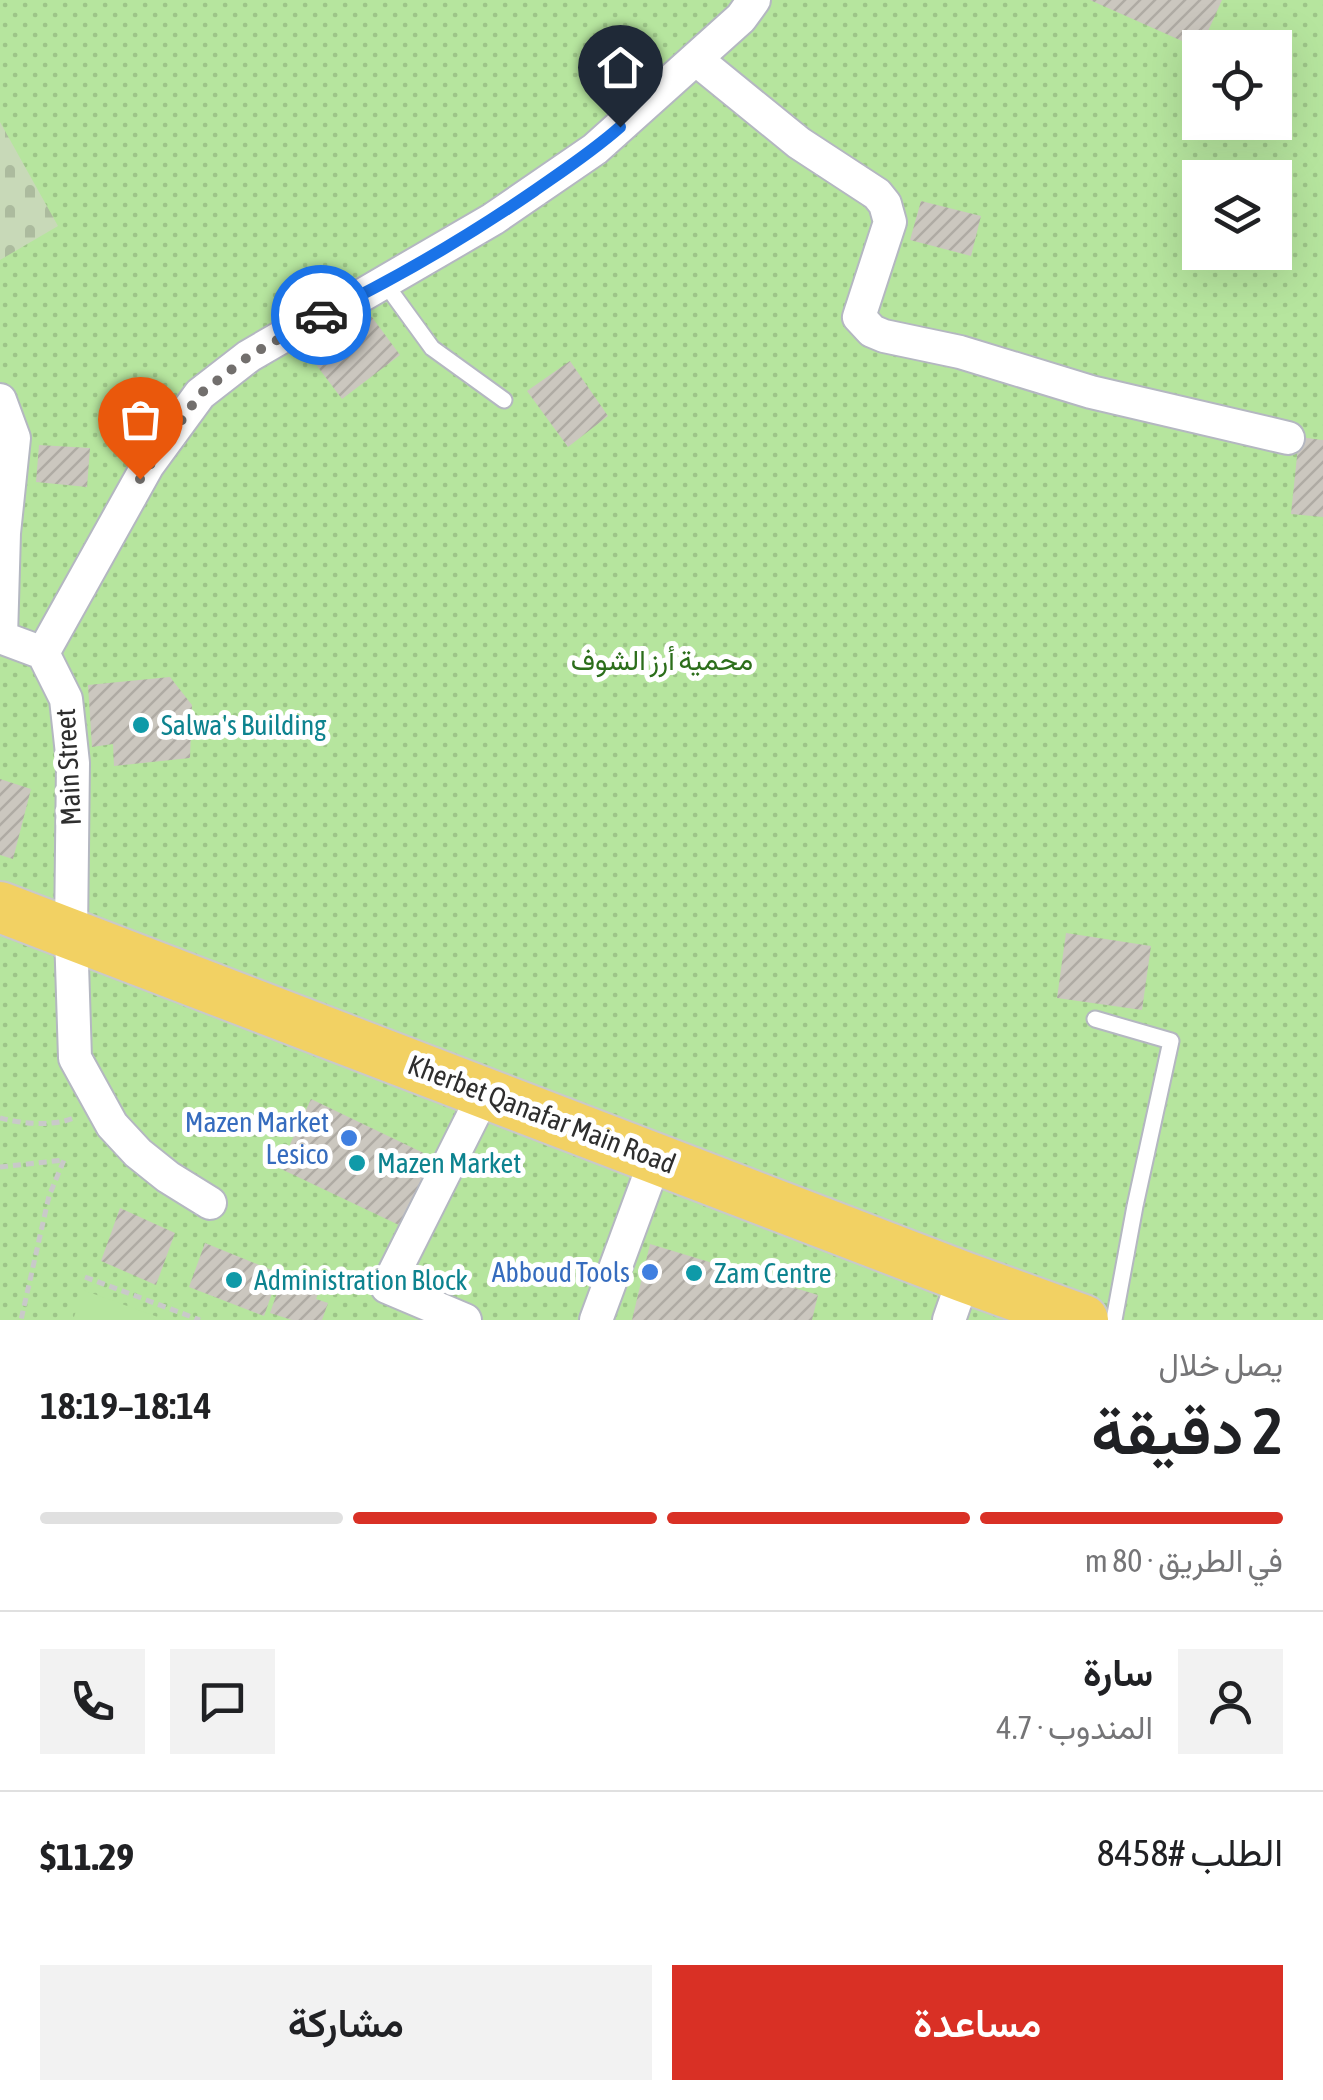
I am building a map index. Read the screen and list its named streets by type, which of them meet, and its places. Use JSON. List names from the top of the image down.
{
  "streets": {
    "main road": ["Kherbet Qanafar Main Road"],
    "street": ["Main Street"]
  },
  "crossings": [
    ["Main Street", "Kherbet Qanafar Main Road"]
  ],
  "parks": ["محمية أرز الشوف"],
  "places": [
    "Salwa's Building",
    "Mazen Market Lesico",
    "Mazen Market",
    "Abboud Tools",
    "Zam Centre",
    "Administration Block"
  ],
  "page": {
    "heading": ["2 دقيقة", "يصل خلال", "18:14–18:19"],
    "panel": [
      "سارة",
      "المندوب · 4.7",
      "الطلب #8458",
      "$11.29"
    ],
    "bar": "في الطريق · 80 m",
    "buttons": ["مساعدة", "مشاركة"]
  }
}
